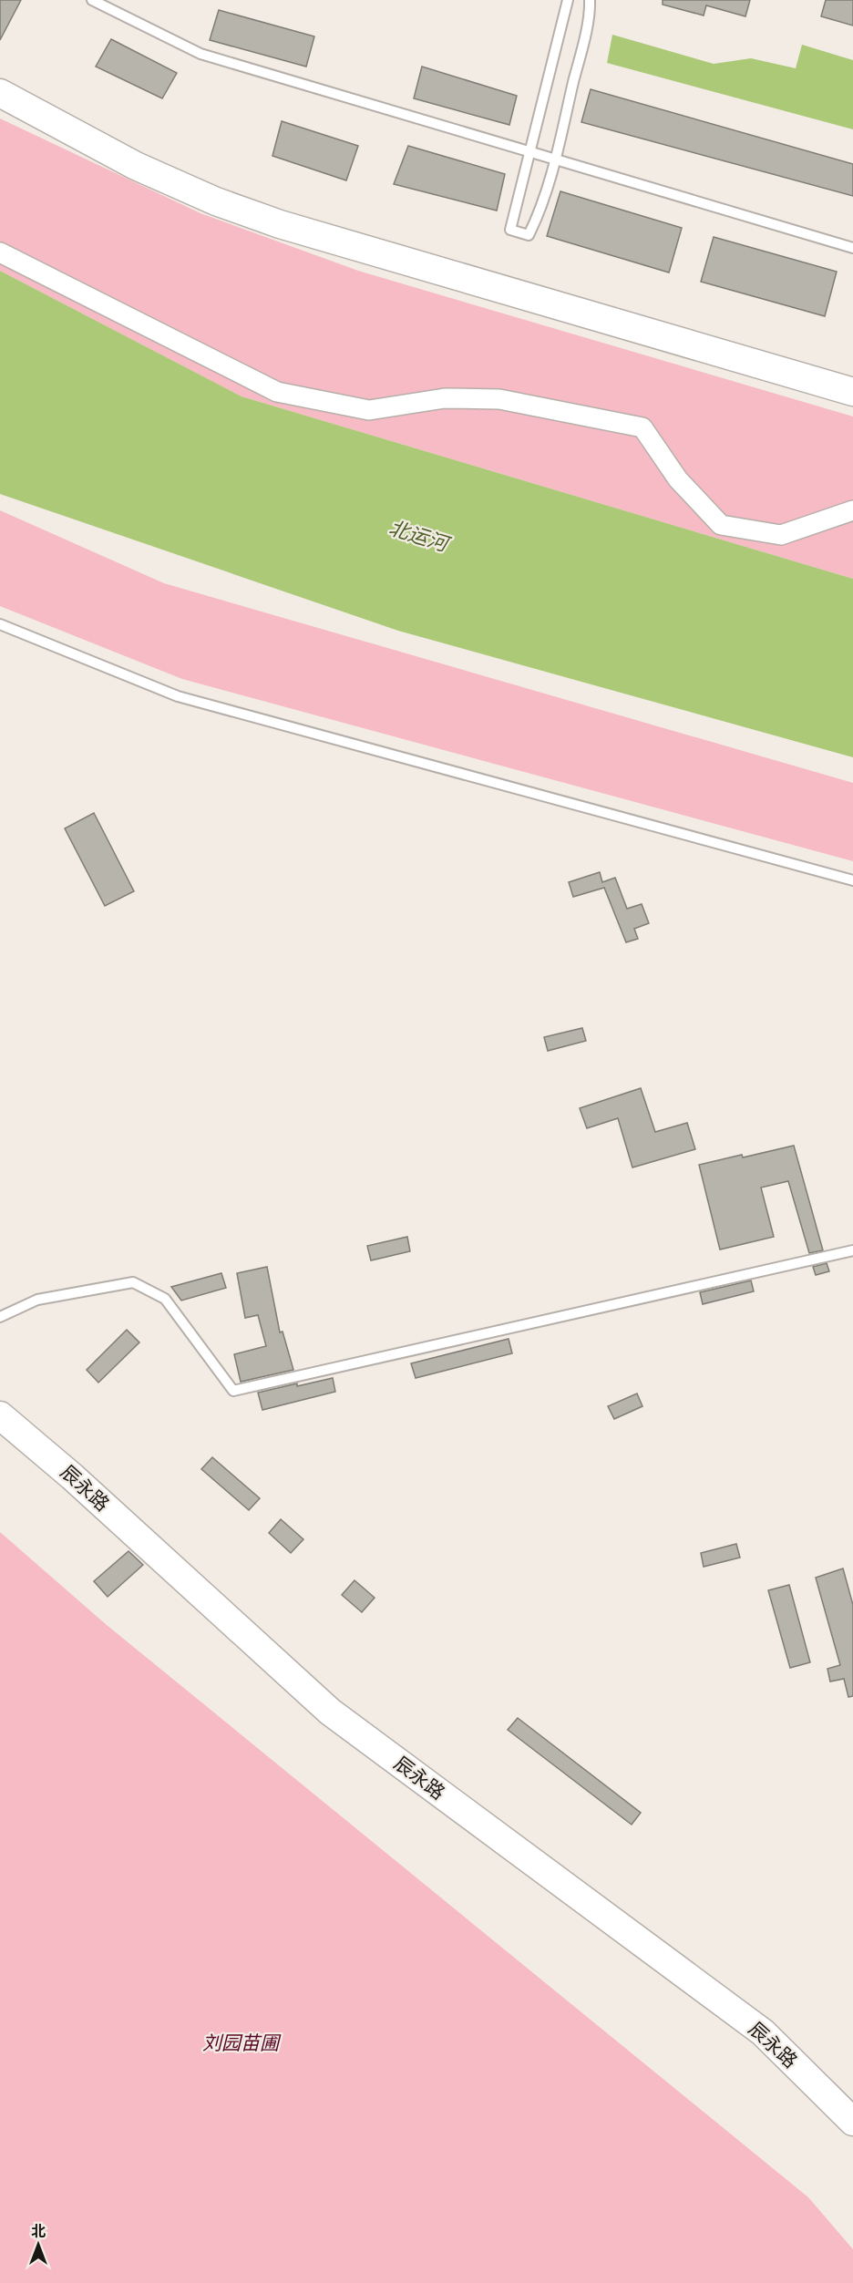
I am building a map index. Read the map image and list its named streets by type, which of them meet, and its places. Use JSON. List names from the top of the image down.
{
  "streets": {
    "main road": ["辰永路"]
  },
  "water": ["北运河"],
  "parks": ["刘园苗圃"],
  "north": "top"
}
